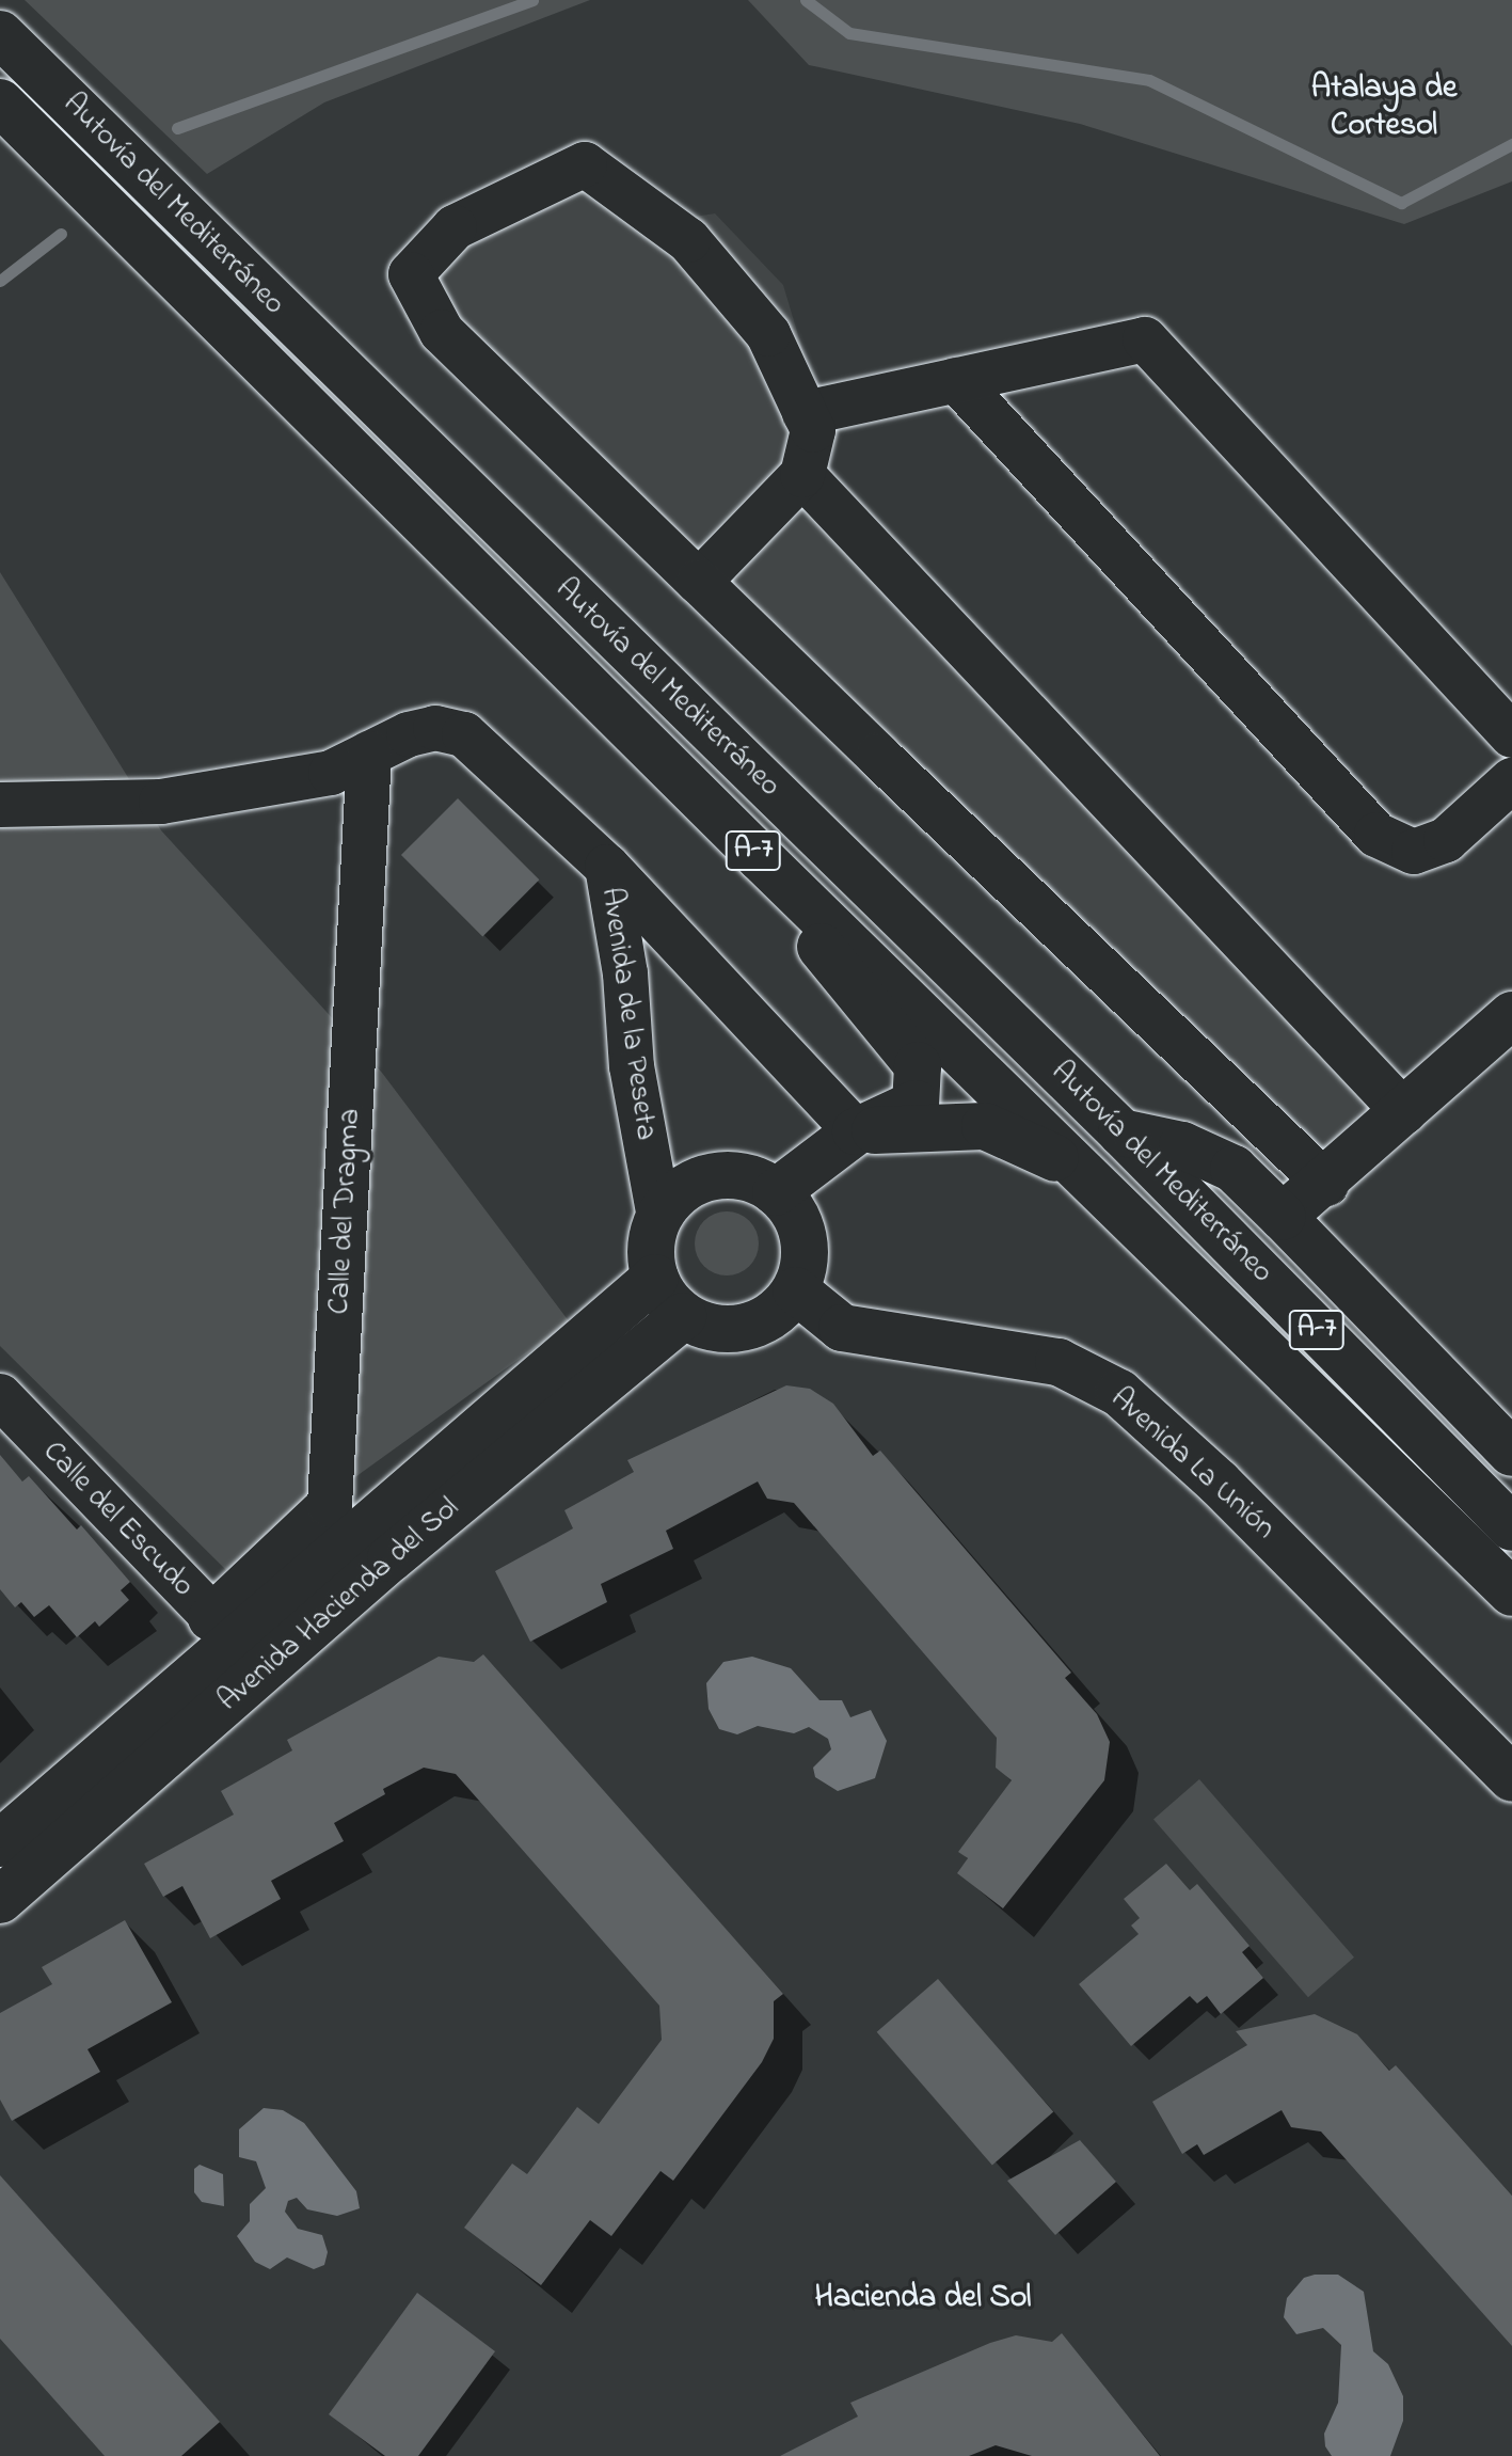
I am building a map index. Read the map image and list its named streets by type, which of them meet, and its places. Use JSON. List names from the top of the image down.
{
  "streets": {
    "main road": [
      "Autovía del Mediterráneo",
      "A-7",
      "Avenida La Unión",
      "Avenida Hacienda del Sol"
    ],
    "street": ["Avenida de la Peseta", "Calle del Dragma", "Calle del Escudo"]
  },
  "crossings": [
    ["Avenida de la Peseta", "Calle del Dragma"],
    ["Avenida de la Peseta", "Avenida La Unión"],
    ["Avenida de la Peseta", "Avenida Hacienda del Sol"],
    ["Calle del Dragma", "Calle del Escudo"],
    ["Calle del Dragma", "Avenida Hacienda del Sol"],
    ["Avenida La Unión", "Avenida Hacienda del Sol"],
    ["Calle del Escudo", "Avenida Hacienda del Sol"]
  ],
  "districts": ["Atalaya de Cortesol", "Hacienda del Sol"]
}
